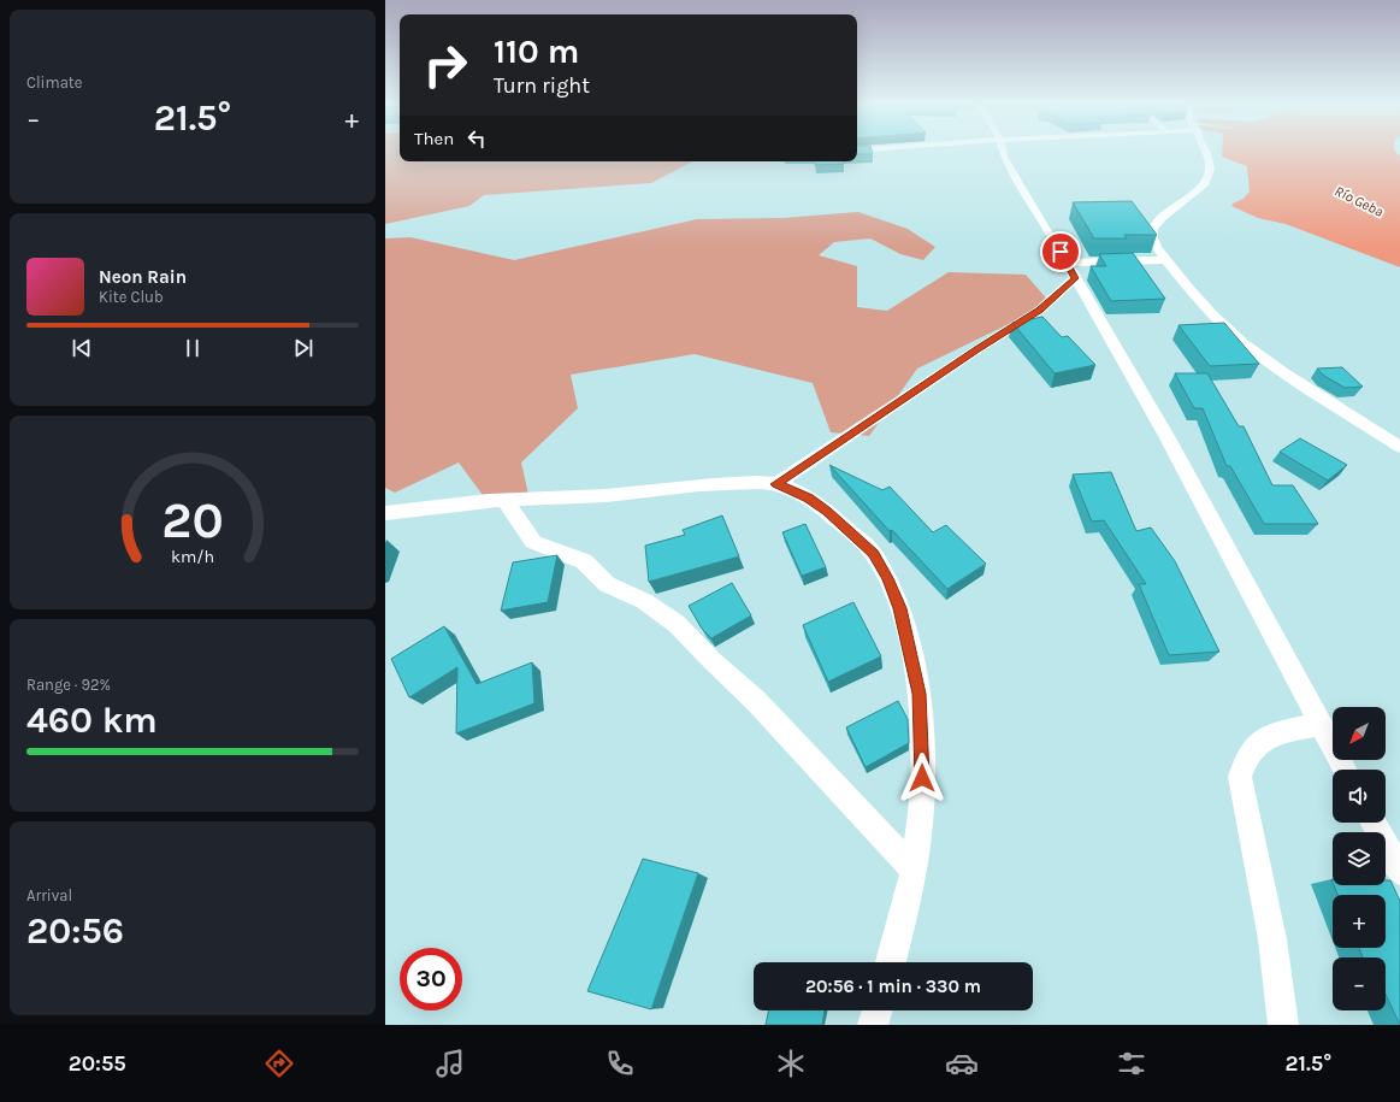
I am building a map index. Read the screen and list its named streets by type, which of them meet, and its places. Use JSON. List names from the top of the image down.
{
  "water": ["Río Geba"],
  "north": "bottom left",
  "page": {
    "tile": [
      "Climate",
      ["Range · 92%", "460 km"],
      ["Arrival", "20:56"]
    ],
    "turn": ["110 m", "Turn right"],
    "heat": ["−", "21.5°", "+"],
    "then": "Then",
    "song": ["Neon Rain", "Kite Club"],
    "map_buttons": ["+", "−"],
    "limit": "30",
    "trip": "20:56 · 1 min · 330 m",
    "tabs": ["20:55", "21.5°"],
    "gauge": ["20", "km/h"]
  }
}
